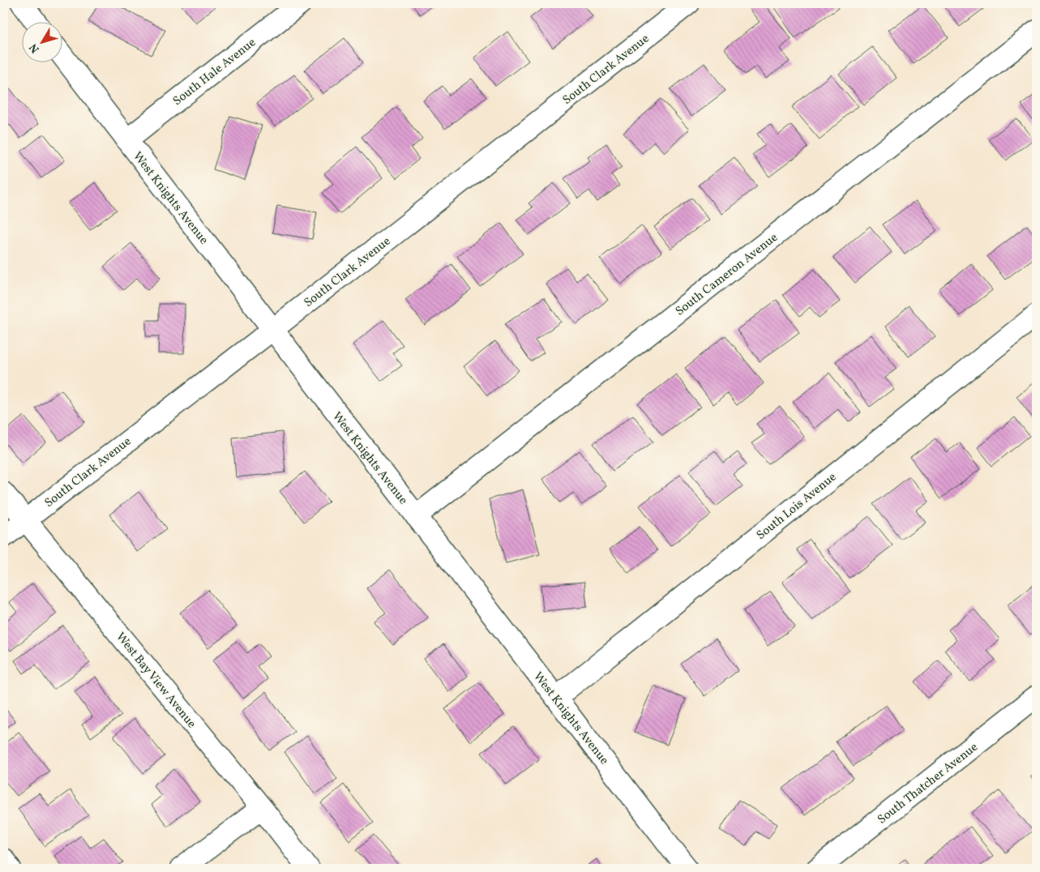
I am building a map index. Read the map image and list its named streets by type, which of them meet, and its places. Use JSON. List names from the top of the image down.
{
  "streets": {
    "street": [
      "South Clark Avenue",
      "South Hale Avenue",
      "West Knights Avenue",
      "South Cameron Avenue",
      "South Lois Avenue",
      "West Bay View Avenue",
      "South Thatcher Avenue"
    ]
  },
  "crossings": [
    ["South Clark Avenue", "West Knights Avenue"],
    ["South Clark Avenue", "West Bay View Avenue"],
    ["South Hale Avenue", "West Knights Avenue"],
    ["West Knights Avenue", "South Cameron Avenue"],
    ["West Knights Avenue", "South Lois Avenue"]
  ],
  "north": "bottom left"
}
